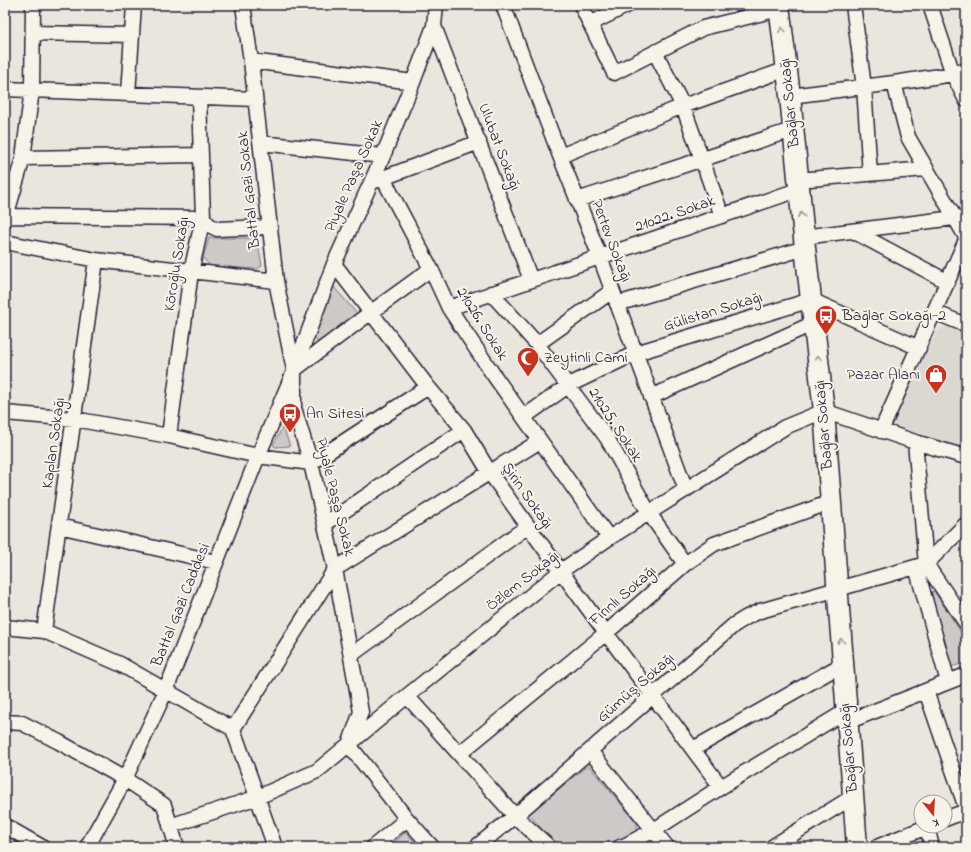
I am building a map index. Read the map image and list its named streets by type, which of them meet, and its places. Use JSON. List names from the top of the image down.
{
  "streets": {
    "main road": ["Bağlar Sokağı"],
    "street": [
      "Ulubat Sokağı",
      "Piyale Paşa Sokak",
      "Battal Gazi Sokak",
      "21022. Sokak",
      "Pertev Sokağı",
      "Köroğlu Sokağı",
      "Gülistan Sokağı",
      "21026. Sokak",
      "21025. Sokak",
      "Kaplan Sokağı",
      "Şirin Sokağı",
      "Özlem Sokağı",
      "Fırınlı Sokağı",
      "Battal Gazi Caddesi",
      "Gümüş Sokağı"
    ]
  },
  "crossings": [
    ["Bağlar Sokağı", "21022. Sokak"],
    ["Bağlar Sokağı", "Gülistan Sokağı"],
    ["Bağlar Sokağı", "Özlem Sokağı"],
    ["Bağlar Sokağı", "Fırınlı Sokağı"],
    ["Bağlar Sokağı", "Gümüş Sokağı"],
    ["Ulubat Sokağı", "Piyale Paşa Sokak"],
    ["Ulubat Sokağı", "21022. Sokak"],
    ["Piyale Paşa Sokak", "Battal Gazi Sokak"],
    ["Piyale Paşa Sokak", "21026. Sokak"],
    ["Piyale Paşa Sokak", "Şirin Sokağı"],
    ["Piyale Paşa Sokak", "Özlem Sokağı"],
    ["Piyale Paşa Sokak", "Battal Gazi Caddesi"],
    ["Battal Gazi Sokak", "Battal Gazi Caddesi"],
    ["21022. Sokak", "Pertev Sokağı"],
    ["21022. Sokak", "21026. Sokak"],
    ["21022. Sokak", "21025. Sokak"],
    ["Pertev Sokağı", "Gülistan Sokağı"],
    ["Pertev Sokağı", "Özlem Sokağı"],
    ["Gülistan Sokağı", "21026. Sokak"],
    ["Gülistan Sokağı", "21025. Sokak"],
    ["21026. Sokak", "Özlem Sokağı"],
    ["21025. Sokak", "Özlem Sokağı"],
    ["21025. Sokak", "Fırınlı Sokağı"],
    ["Şirin Sokağı", "Özlem Sokağı"],
    ["Şirin Sokağı", "Fırınlı Sokağı"],
    ["Şirin Sokağı", "Gümüş Sokağı"]
  ],
  "places": {
    "bus stop": ["Bağlar Sokağı-2", "Arı Sitesi"],
    "mosque": ["Zeytinli Cami"],
    "shop": ["Pazar Alanı"]
  },
  "north": "bottom"
}
